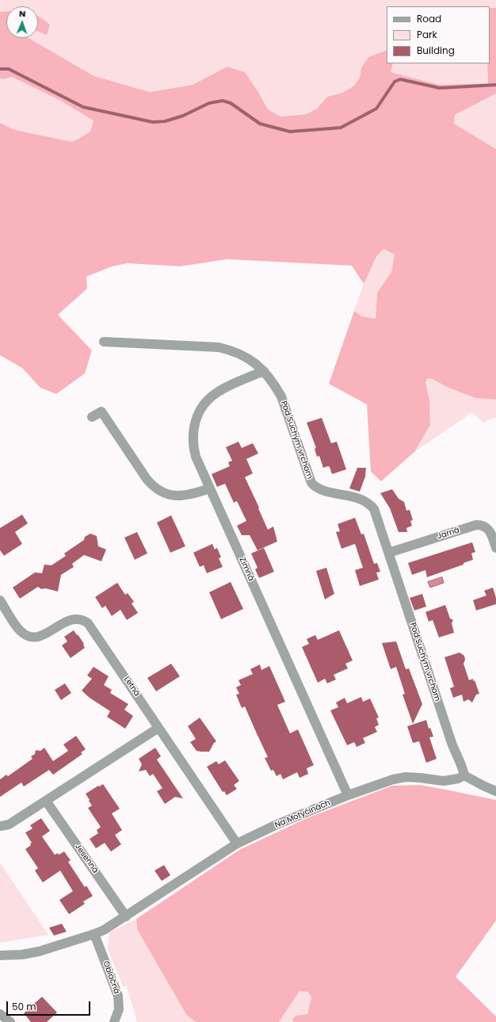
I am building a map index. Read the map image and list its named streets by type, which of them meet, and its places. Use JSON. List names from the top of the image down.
{
  "streets": {
    "street": [
      "Pod Suchým vrchom",
      "Jarná",
      "Zimná",
      "Letná",
      "Na Motyčinách",
      "Jesenná",
      "Oblačná"
    ]
  },
  "crossings": [
    ["Pod Suchým vrchom", "Jarná"],
    ["Pod Suchým vrchom", "Zimná"],
    ["Pod Suchým vrchom", "Na Motyčinách"],
    ["Zimná", "Na Motyčinách"],
    ["Letná", "Na Motyčinách"],
    ["Na Motyčinách", "Jesenná"],
    ["Na Motyčinách", "Oblačná"]
  ],
  "legend": ["Road", "Park", "Building"],
  "scale_bar": "50 m",
  "north": "top"
}
